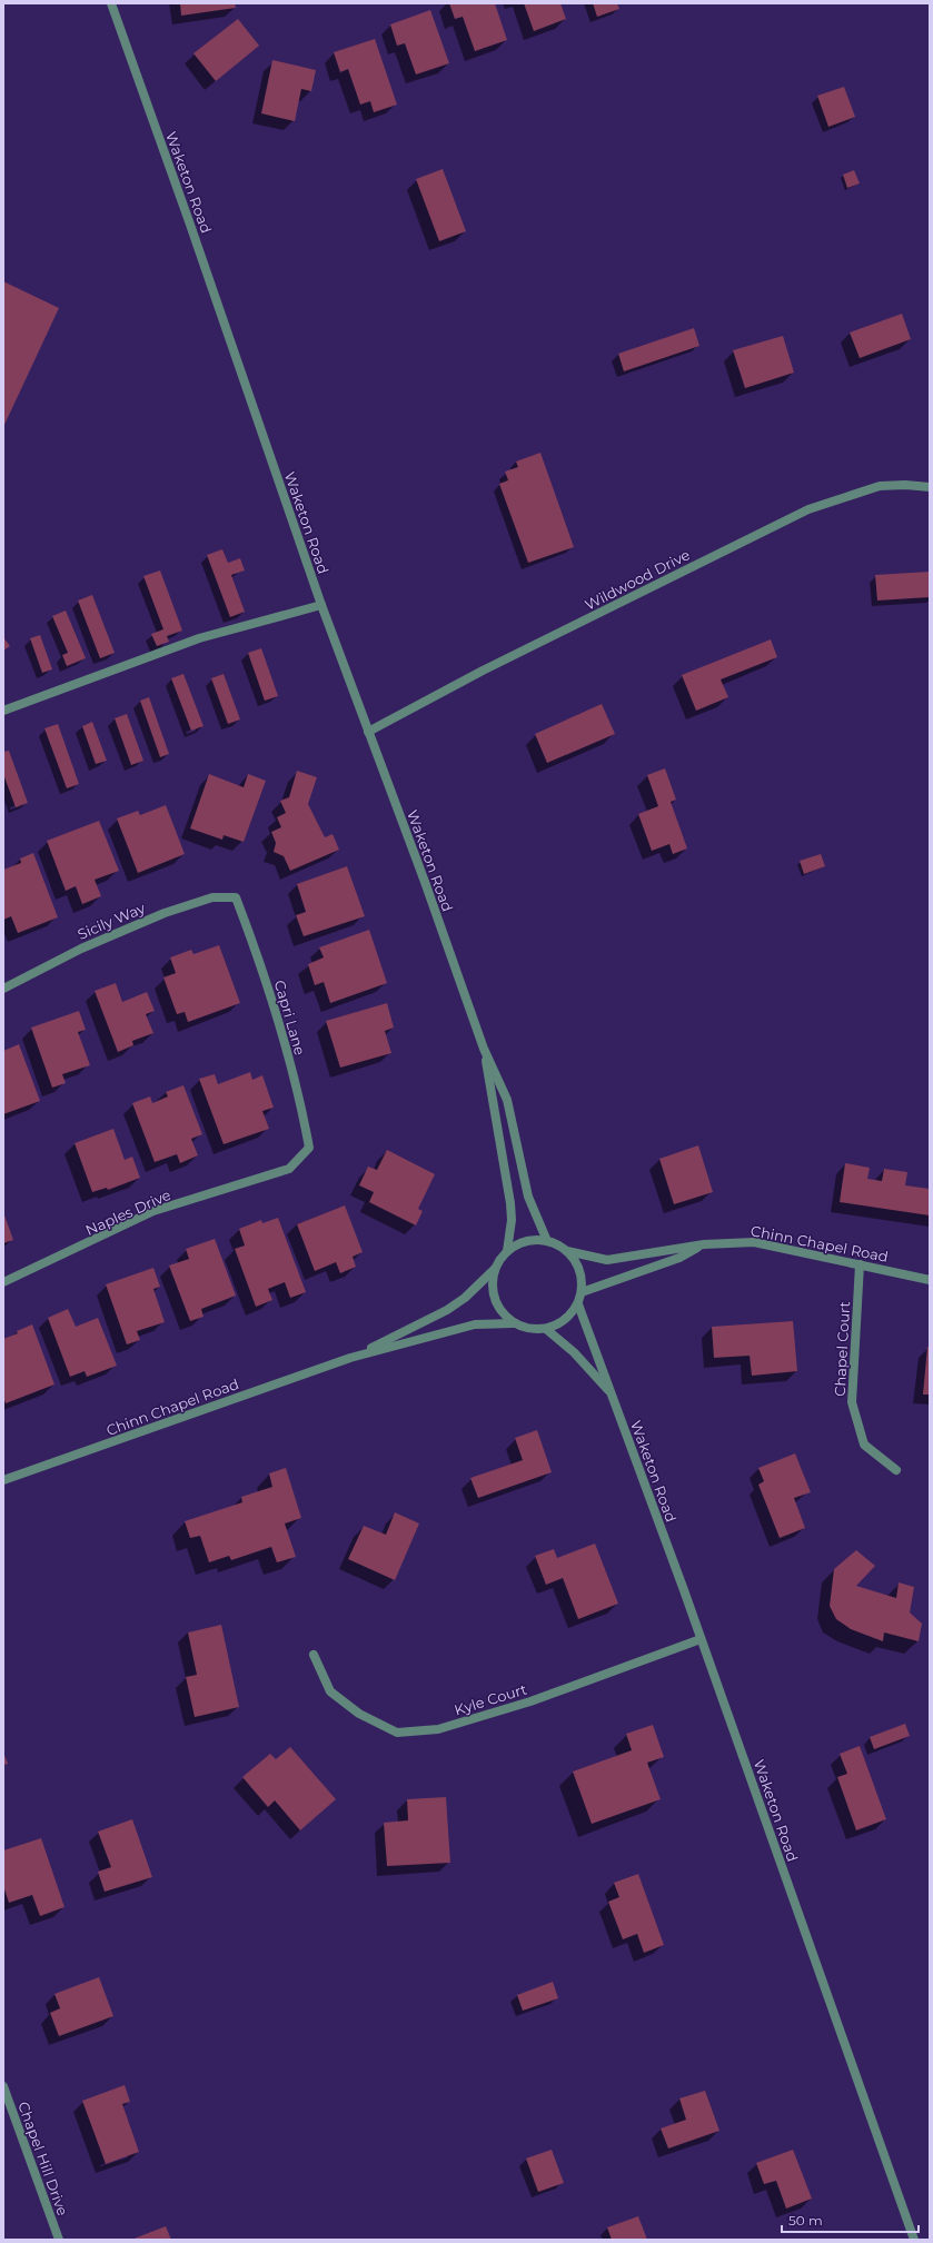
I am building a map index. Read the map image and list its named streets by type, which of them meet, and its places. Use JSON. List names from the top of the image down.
{
  "streets": {
    "street": [
      "Waketon Road",
      "Wildwood Drive",
      "Sicily Way",
      "Capri Lane",
      "Naples Drive",
      "Chinn Chapel Road",
      "Chapel Court",
      "Kyle Court",
      "Chapel Hill Drive"
    ]
  },
  "crossings": [
    ["Waketon Road", "Wildwood Drive"],
    ["Waketon Road", "Chinn Chapel Road"],
    ["Waketon Road", "Kyle Court"],
    ["Sicily Way", "Capri Lane"],
    ["Capri Lane", "Naples Drive"],
    ["Chinn Chapel Road", "Chapel Court"]
  ],
  "scale_bar": "50 m"
}
